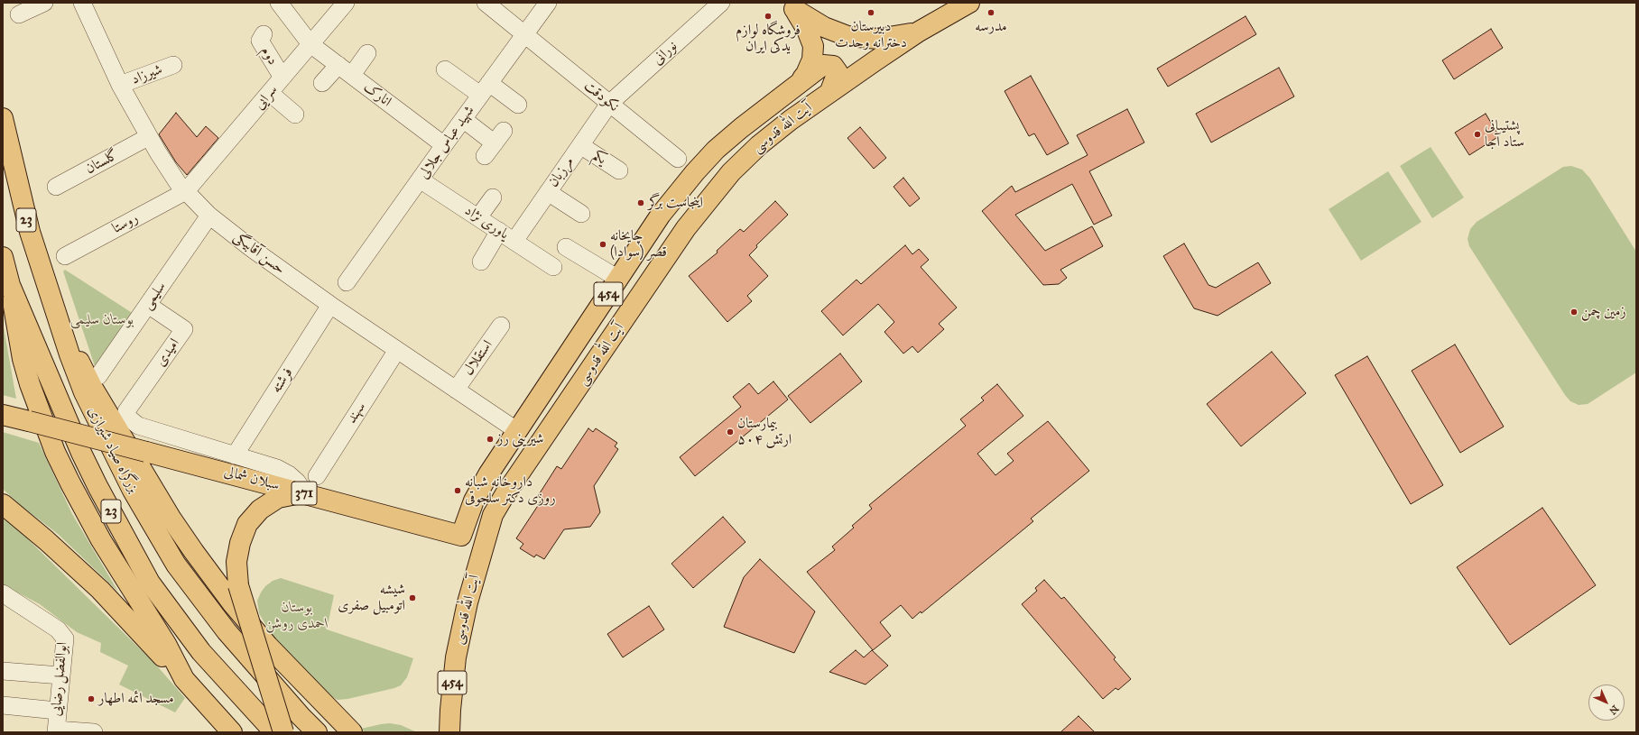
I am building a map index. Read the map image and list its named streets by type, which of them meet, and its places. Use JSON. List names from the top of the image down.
{
  "streets": {
    "main road": [
      "آیت الله قدوسی",
      "23",
      "454",
      "بزرگراه صیاد شیرازی",
      "سبلان شمالی",
      "371"
    ],
    "street": [
      "نورانی",
      "دوم",
      "شیرزاد",
      "انارک",
      "نکودقت",
      "سرایی",
      "شهید عباس جلالی",
      "یکم",
      "گلستان",
      "مرزبان",
      "یاوری نژاد",
      "روستا",
      "حسن آقابیگی",
      "سلیمی",
      "امیدی",
      "استقلال",
      "فرشته",
      "سهند",
      "ابوالفضل رضایی"
    ]
  },
  "crossings": [
    ["نورانی", "نکودقت"],
    ["نورانی", "مرزبان"],
    ["دوم", "سرایی"],
    ["شیرزاد", "حسن آقابیگی"],
    ["انارک", "سرایی"],
    ["انارک", "شهید عباس جلالی"],
    ["نکودقت", "شهید عباس جلالی"],
    ["نکودقت", "مرزبان"],
    ["سرایی", "روستا"],
    ["سرایی", "حسن آقابیگی"],
    ["آیت الله قدوسی", "454"],
    ["شهید عباس جلالی", "یاوری نژاد"],
    ["یکم", "مرزبان"],
    ["گلستان", "حسن آقابیگی"],
    ["مرزبان", "یاوری نژاد"],
    ["روستا", "حسن آقابیگی"],
    ["حسن آقابیگی", "454"],
    ["حسن آقابیگی", "سلیمی"],
    ["حسن آقابیگی", "استقلال"],
    ["حسن آقابیگی", "فرشته"],
    ["حسن آقابیگی", "سهند"],
    ["454", "سبلان شمالی"],
    ["سلیمی", "امیدی"],
    ["امیدی", "فرشته"]
  ],
  "parks": ["بوستان سلیمی", "بوستان احمدی روشن"],
  "places": [
    "دبیرستان دخترانه وحدت",
    "مدرسه",
    "فروشگاه لوازم یدکی ایران",
    "پشتیبانی ستاد آجا",
    "اینجاست برگر",
    "چایخانه قصر (سوادا)",
    "زمین چمن",
    "بیمارستان ۵۰۴ ارتش",
    "شیرینی رز",
    "داروخانه شبانه روزی دکتر سلجوقی",
    "شیشه اتومبیل صفری",
    "مسجد ائمه اطهار"
  ],
  "north": "bottom right"
}
